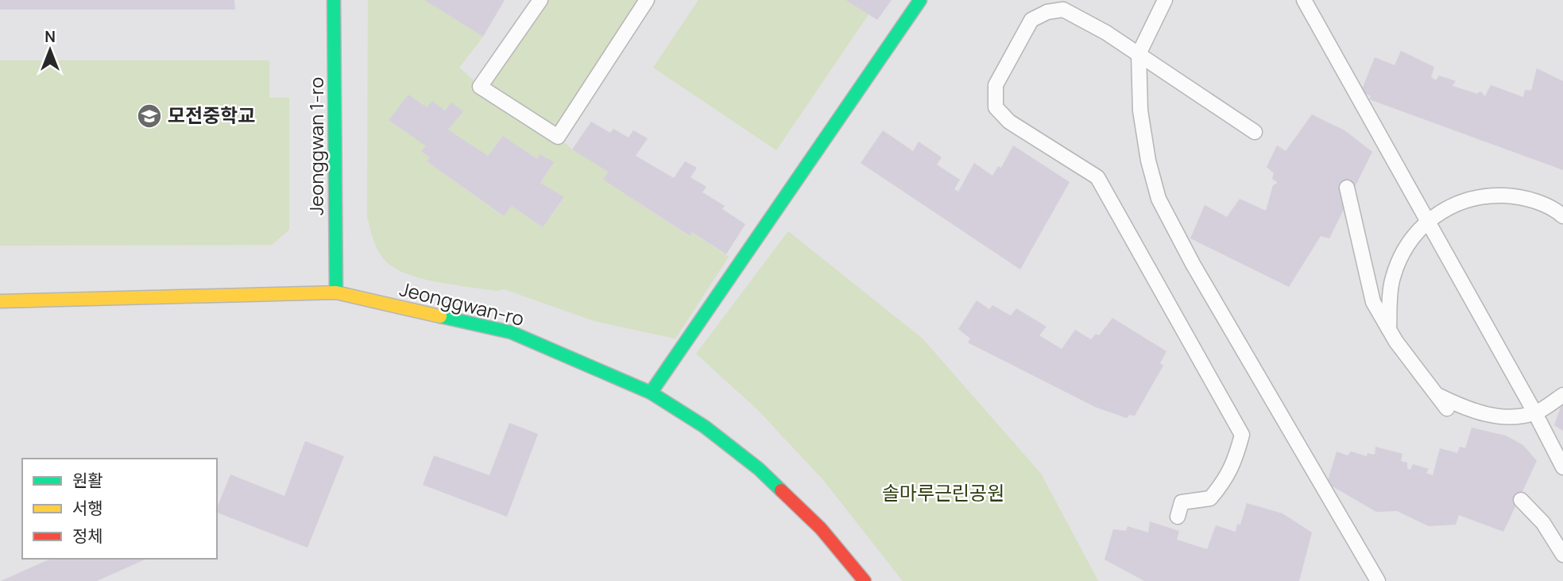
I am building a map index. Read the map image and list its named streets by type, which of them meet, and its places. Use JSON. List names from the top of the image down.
{
  "streets": {
    "street": ["Jeonggwan 1-ro", "Jeonggwan-ro"]
  },
  "crossings": [
    ["Jeonggwan 1-ro", "Jeonggwan-ro"]
  ],
  "parks": ["솔마루근린공원"],
  "places": {
    "school or university": ["모전중학교"]
  },
  "legend": ["원활", "서행", "정체"],
  "north": "top"
}
